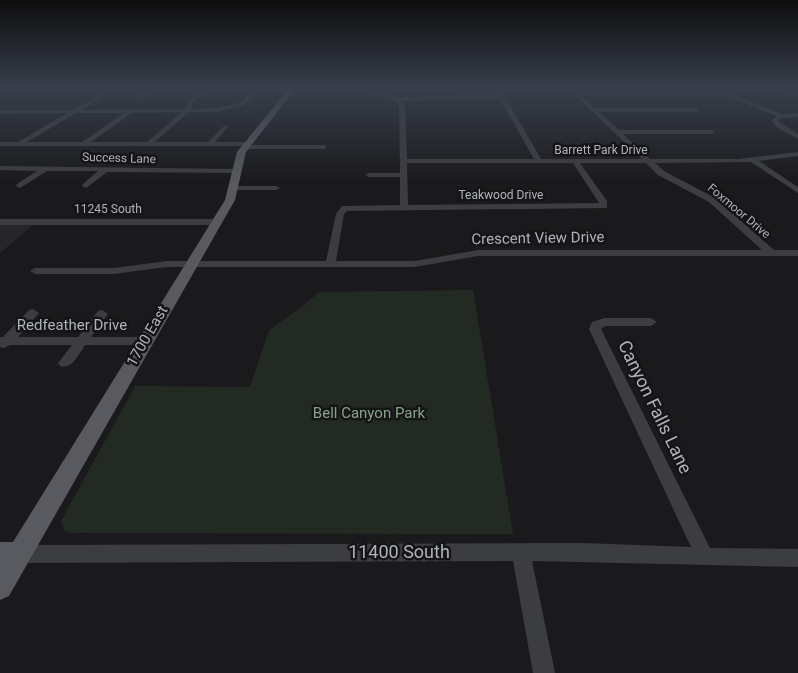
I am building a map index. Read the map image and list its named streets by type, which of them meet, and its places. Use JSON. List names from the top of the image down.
{
  "streets": {
    "main road": ["1700 East"],
    "street": [
      "Barrett Park Drive",
      "Success Lane",
      "Teakwood Drive",
      "11245 South",
      "Foxmoor Drive",
      "Crescent View Drive",
      "Redfeather Drive",
      "Canyon Falls Lane",
      "11400 South"
    ]
  },
  "crossings": [
    ["Barrett Park Drive", "Teakwood Drive"],
    ["Barrett Park Drive", "Foxmoor Drive"],
    ["Success Lane", "1700 East"],
    ["Teakwood Drive", "Crescent View Drive"],
    ["11245 South", "1700 East"],
    ["Foxmoor Drive", "Crescent View Drive"],
    ["Crescent View Drive", "1700 East"],
    ["Redfeather Drive", "1700 East"],
    ["1700 East", "11400 South"],
    ["Canyon Falls Lane", "11400 South"]
  ],
  "parks": ["Bell Canyon Park"]
}
